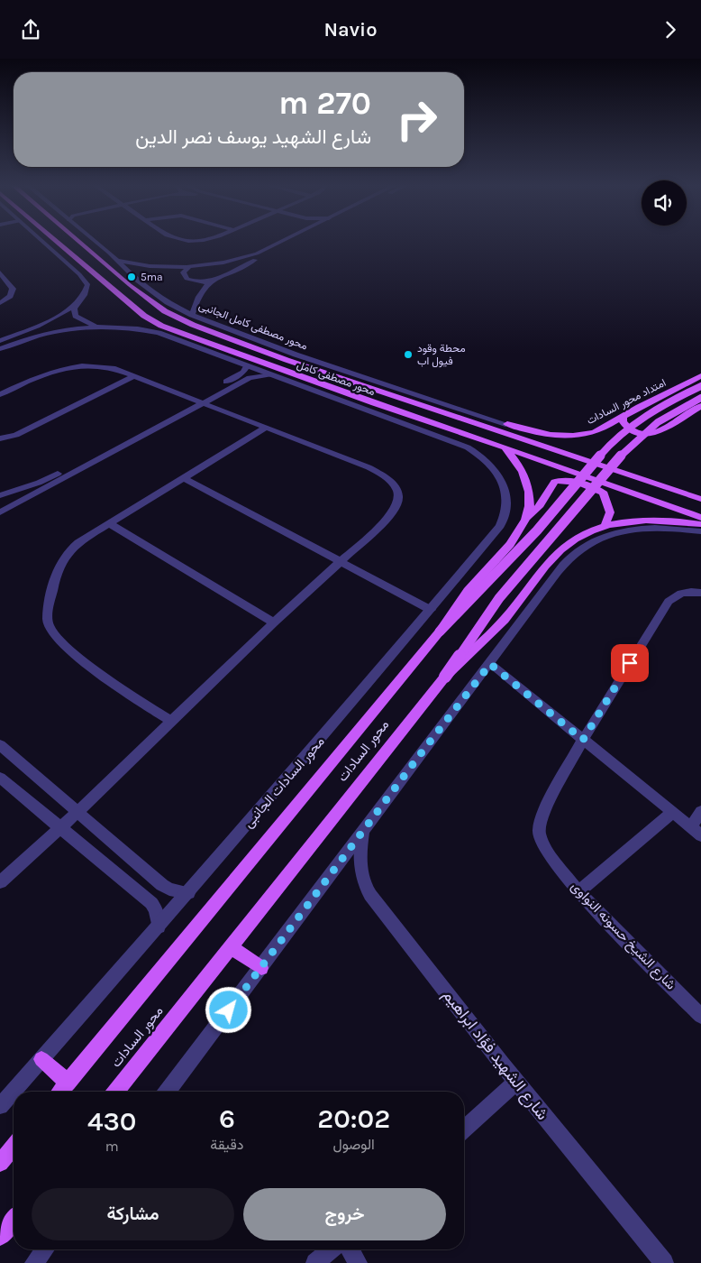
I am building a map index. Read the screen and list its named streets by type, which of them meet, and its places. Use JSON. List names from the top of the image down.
{
  "streets": {
    "main road": ["محور مصطفى كامل", "امتداد محور السادات", "محور السادات"],
    "street": [
      "محور مصطفى كامل الجانبى",
      "محور السادات الجانبى",
      "شارع الشيخ حسونه النواوى",
      "شارع الشهيد فؤاد ابراهيم"
    ]
  },
  "crossings": [
    ["محور مصطفى كامل الجانبى", "محور مصطفى كامل"],
    ["محور مصطفى كامل الجانبى", "امتداد محور السادات"],
    ["محور مصطفى كامل", "امتداد محور السادات"],
    ["محور مصطفى كامل", "محور السادات"]
  ],
  "places": ["5ma", "محطة وقود فيول اب"],
  "page": {
    "header": "Navio",
    "turn": ["270 m", "شارع الشهيد يوسف نصر الدين"],
    "eta": [
      "20:02",
      "الوصول",
      "6",
      "دقيقة",
      "430",
      "m"
    ],
    "buttons": ["خروج", "مشاركة"]
  }
}
